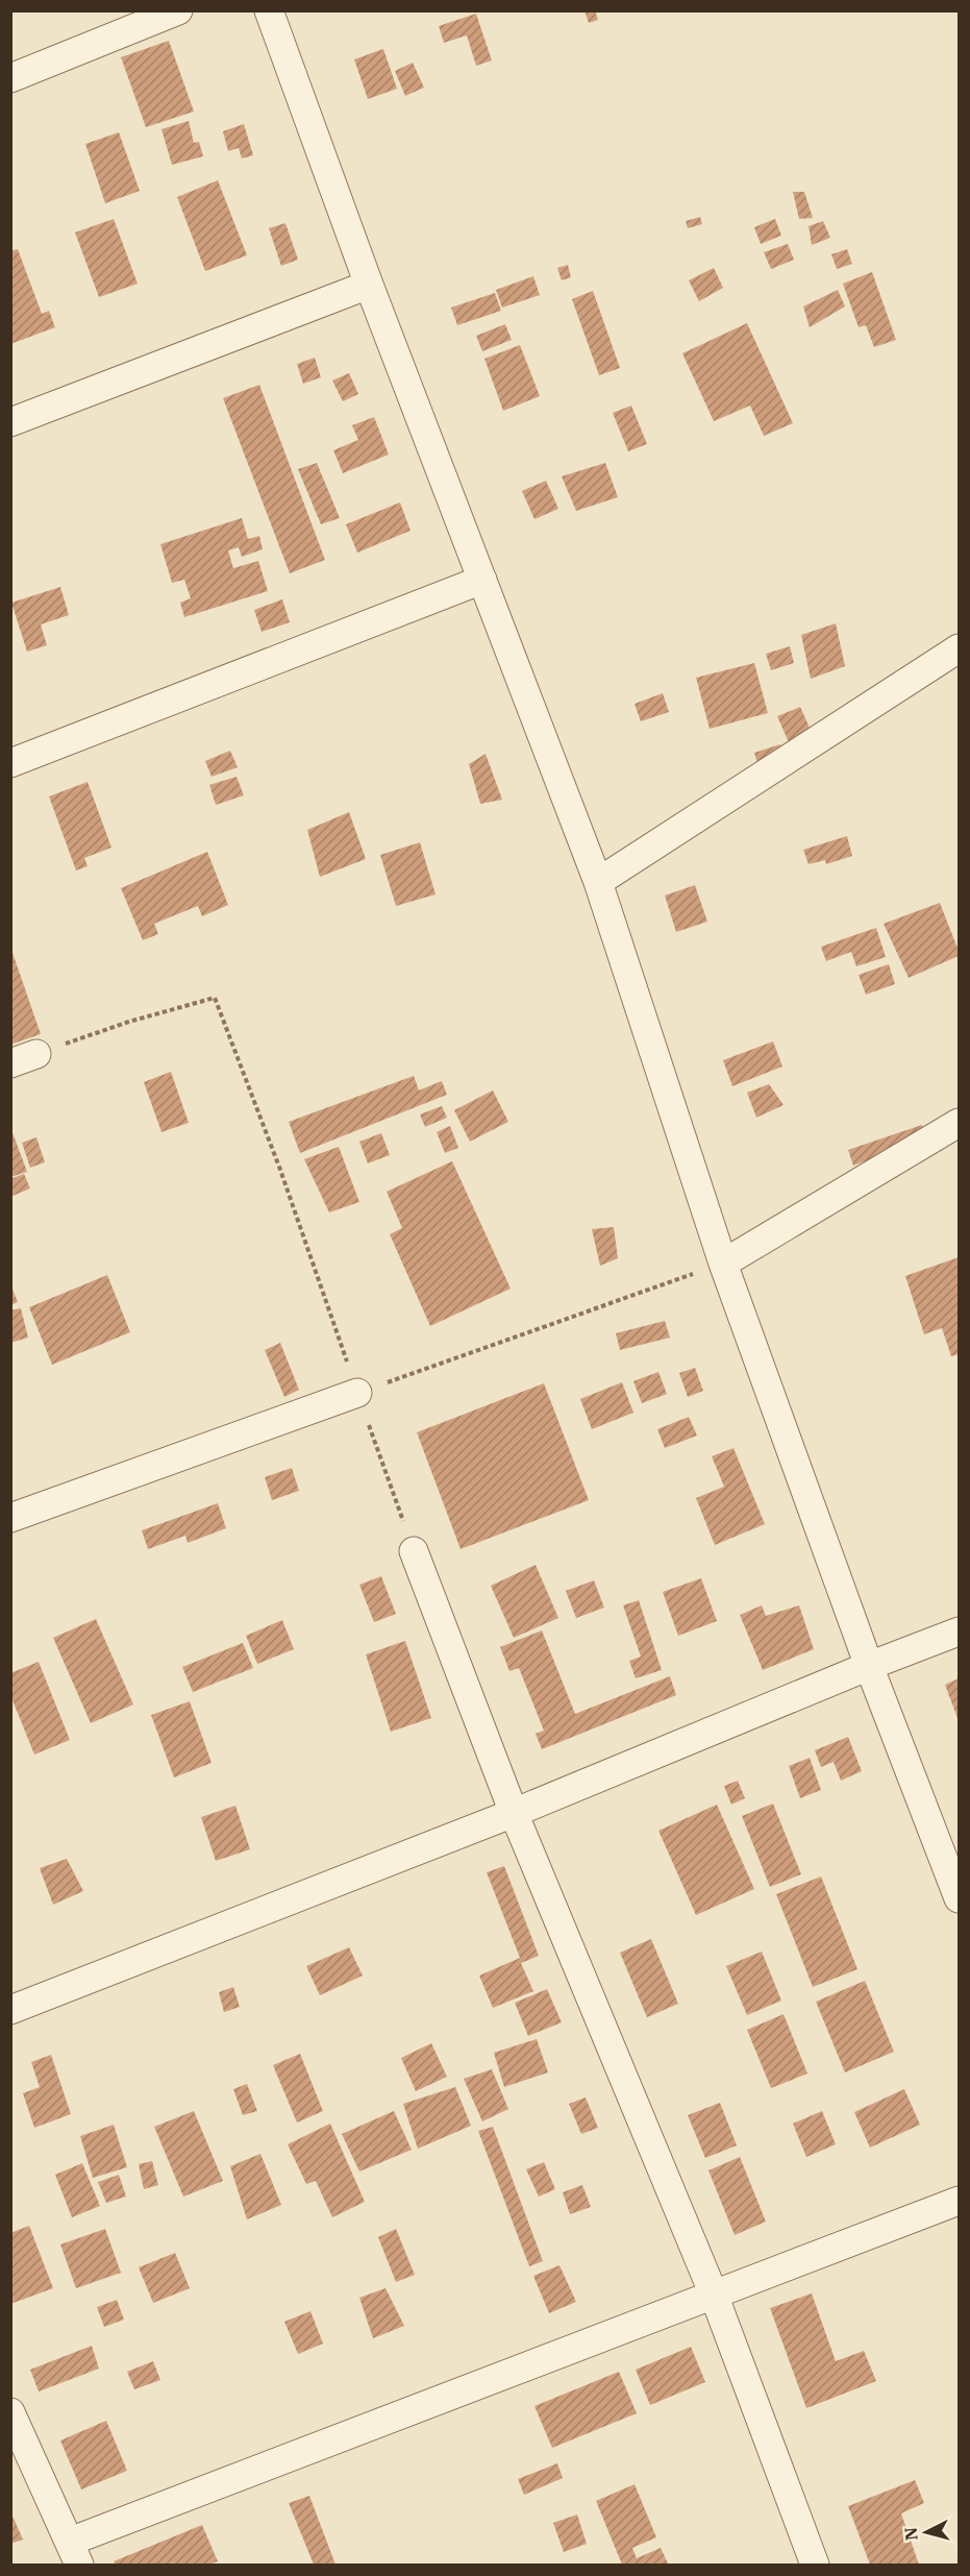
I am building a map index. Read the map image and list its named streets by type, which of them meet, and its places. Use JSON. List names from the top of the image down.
{
  "north": "left"
}
